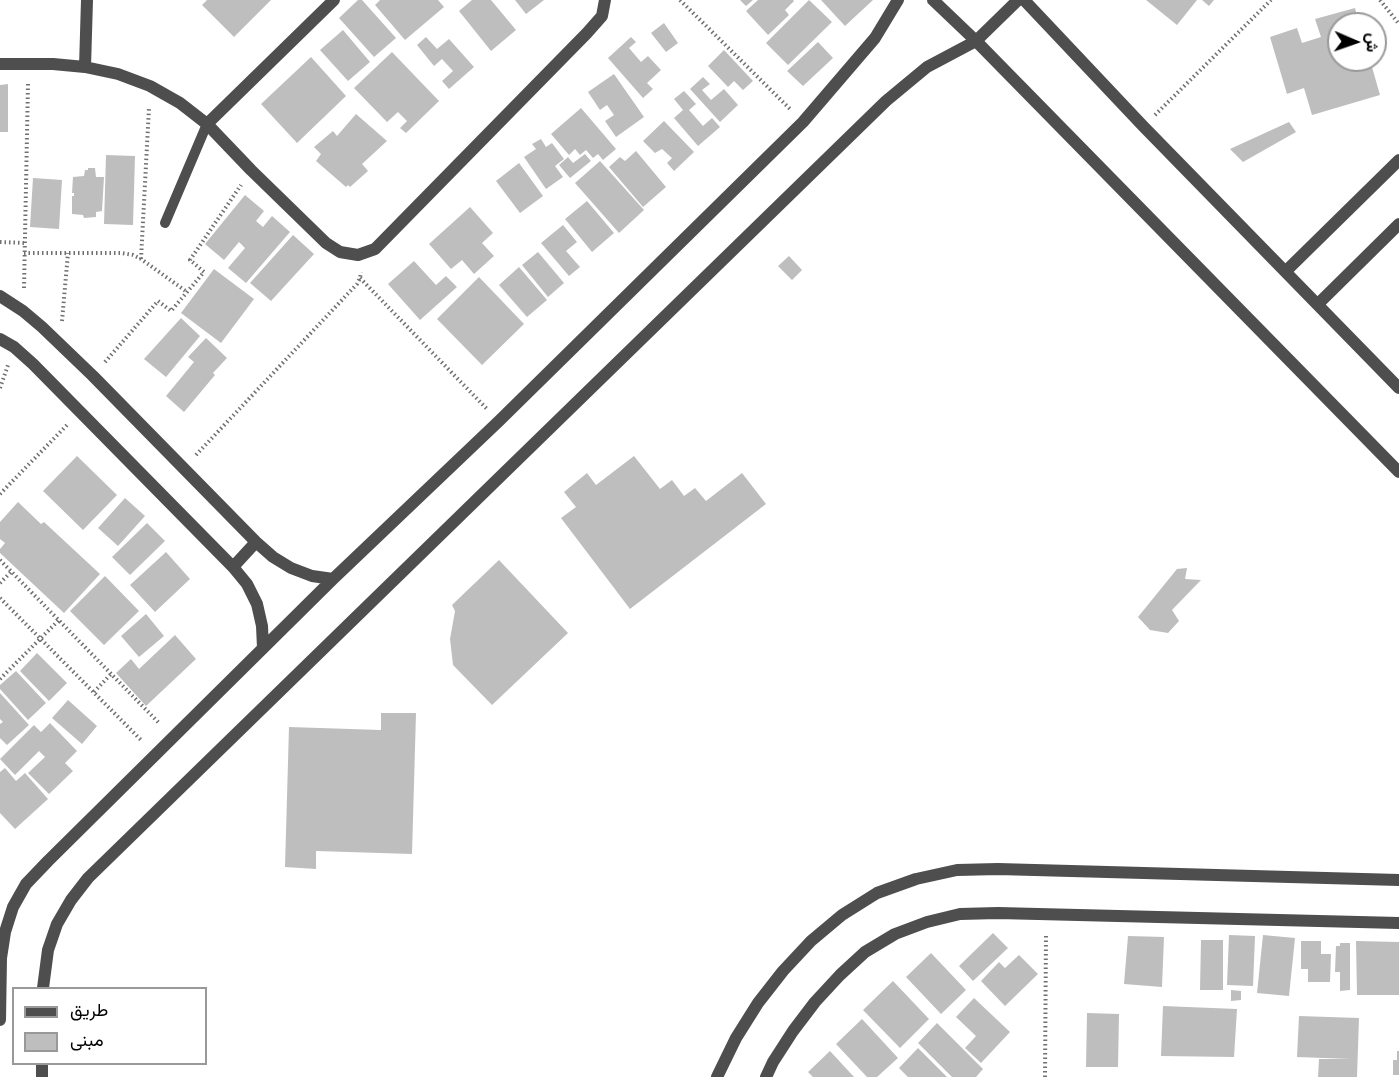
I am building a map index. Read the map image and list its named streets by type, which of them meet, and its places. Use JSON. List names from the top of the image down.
{
  "legend": ["طريق", "مبنى"],
  "north": "right"
}
